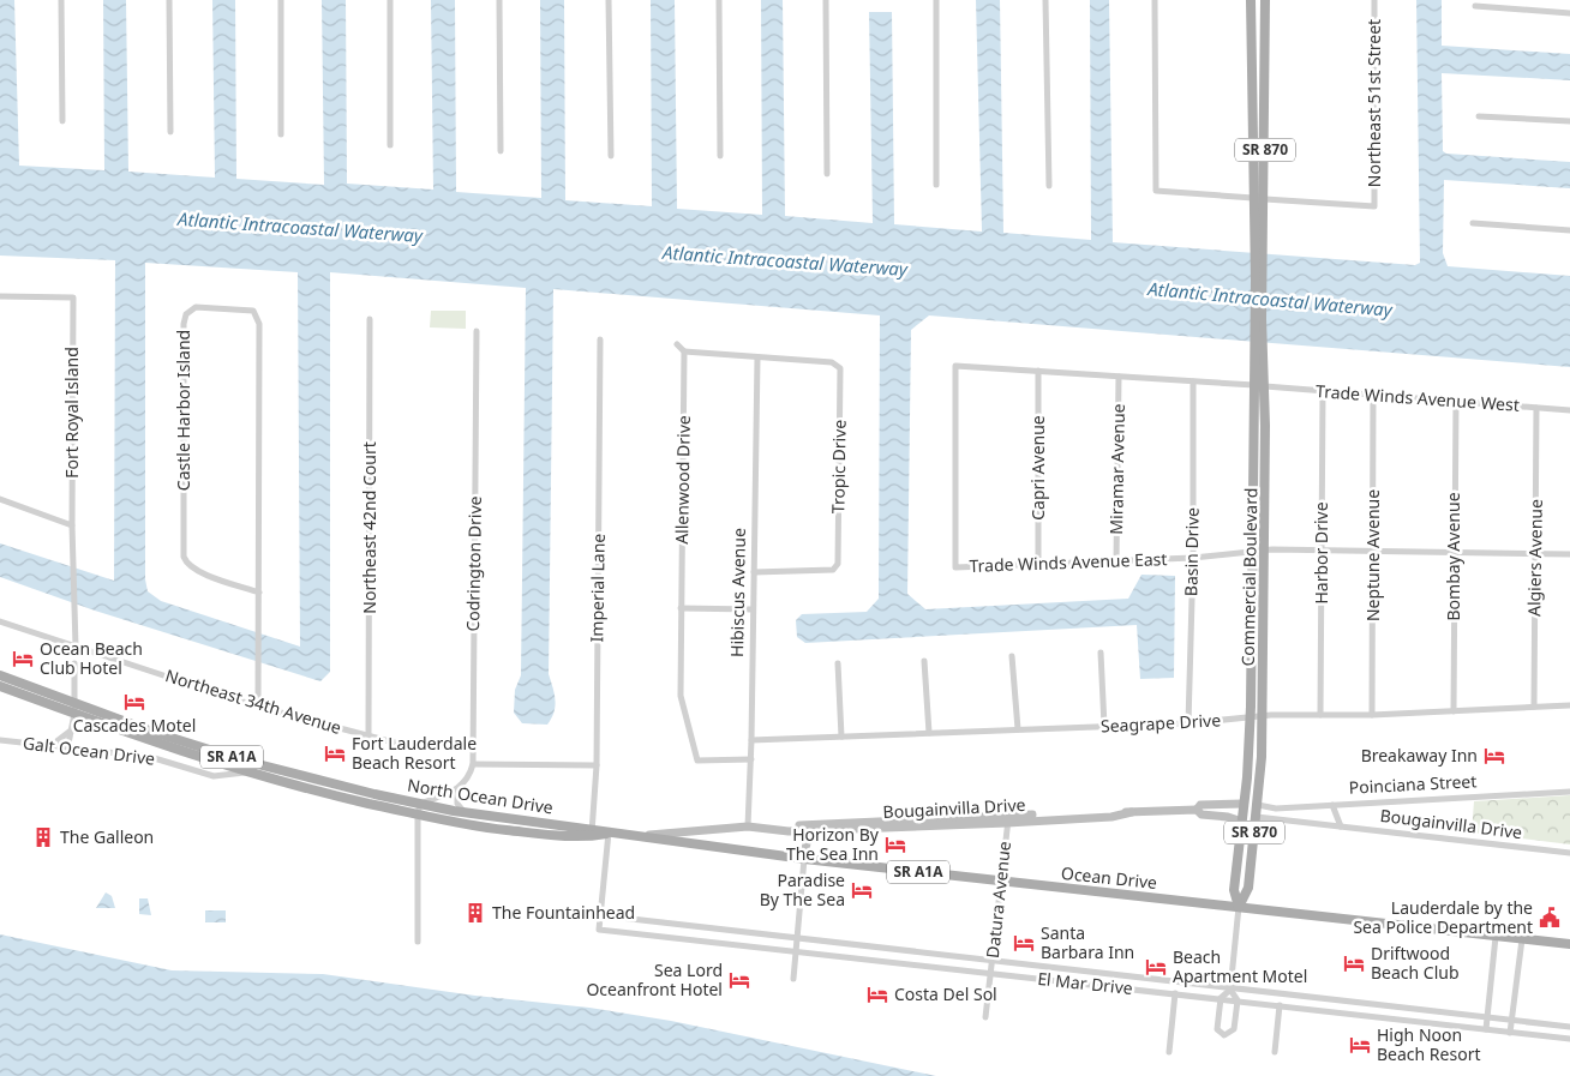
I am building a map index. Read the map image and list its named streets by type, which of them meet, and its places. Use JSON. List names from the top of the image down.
{
  "streets": {
    "main road": [
      "SR 870",
      "Commercial Boulevard",
      "SR A1A",
      "North Ocean Drive",
      "Ocean Drive"
    ],
    "street": [
      "Northeast 51st Street",
      "Trade Winds Avenue West",
      "Castle Harbor Island",
      "Fort Royal Island",
      "Tropic Drive",
      "Capri Avenue",
      "Miramar Avenue",
      "Allenwood Drive",
      "Northeast 42nd Court",
      "Basin Drive",
      "Harbor Drive",
      "Neptune Avenue",
      "Bombay Avenue",
      "Algiers Avenue",
      "Trade Winds Avenue East",
      "Codrington Drive",
      "Imperial Lane",
      "Hibiscus Avenue",
      "Northeast 34th Avenue",
      "Seagrape Drive",
      "Galt Ocean Drive",
      "Poinciana Street",
      "Bougainvilla Drive",
      "Datura Avenue",
      "El Mar Drive"
    ]
  },
  "crossings": [
    ["Northeast 51st Street", "SR 870"],
    ["SR 870", "Commercial Boulevard"],
    ["Trade Winds Avenue West", "Harbor Drive"],
    ["Trade Winds Avenue West", "Neptune Avenue"],
    ["Trade Winds Avenue West", "Bombay Avenue"],
    ["Trade Winds Avenue West", "Algiers Avenue"],
    ["Trade Winds Avenue West", "Commercial Boulevard"],
    ["Castle Harbor Island", "Northeast 34th Avenue"],
    ["Tropic Drive", "Hibiscus Avenue"],
    ["Capri Avenue", "Trade Winds Avenue East"],
    ["Miramar Avenue", "Trade Winds Avenue East"],
    ["Allenwood Drive", "Hibiscus Avenue"],
    ["Northeast 42nd Court", "Northeast 34th Avenue"],
    ["Basin Drive", "Trade Winds Avenue East"],
    ["Basin Drive", "Seagrape Drive"],
    ["Harbor Drive", "Trade Winds Avenue East"],
    ["Harbor Drive", "Seagrape Drive"],
    ["Neptune Avenue", "Seagrape Drive"],
    ["Bombay Avenue", "Seagrape Drive"],
    ["Algiers Avenue", "Seagrape Drive"],
    ["Trade Winds Avenue East", "Commercial Boulevard"],
    ["Commercial Boulevard", "Seagrape Drive"],
    ["Commercial Boulevard", "Poinciana Street"],
    ["Commercial Boulevard", "Bougainvilla Drive"],
    ["Commercial Boulevard", "Ocean Drive"],
    ["Commercial Boulevard", "El Mar Drive"],
    ["Imperial Lane", "North Ocean Drive"],
    ["Hibiscus Avenue", "Seagrape Drive"],
    ["Hibiscus Avenue", "Bougainvilla Drive"],
    ["Galt Ocean Drive", "North Ocean Drive"],
    ["SR A1A", "North Ocean Drive"],
    ["North Ocean Drive", "Bougainvilla Drive"],
    ["North Ocean Drive", "Ocean Drive"],
    ["Bougainvilla Drive", "Ocean Drive"],
    ["Bougainvilla Drive", "Datura Avenue"],
    ["Ocean Drive", "Datura Avenue"],
    ["Datura Avenue", "El Mar Drive"]
  ],
  "water": ["Atlantic Intracoastal Waterway"],
  "places": {
    "hotel": [
      "Ocean Beach Club Hotel",
      "Cascades Motel",
      "Fort Lauderdale Beach Resort",
      "Breakaway Inn",
      "Horizon By The Sea Inn",
      "Paradise By The Sea",
      "Santa Barbara Inn",
      "Driftwood Beach Club",
      "Beach Apartment Motel",
      "Sea Lord Oceanfront Hotel",
      "Costa Del Sol",
      "High Noon Beach Resort"
    ],
    "building": ["The Galleon", "The Fountainhead"],
    "public building": ["Lauderdale by the Sea Police Department"]
  }
}
